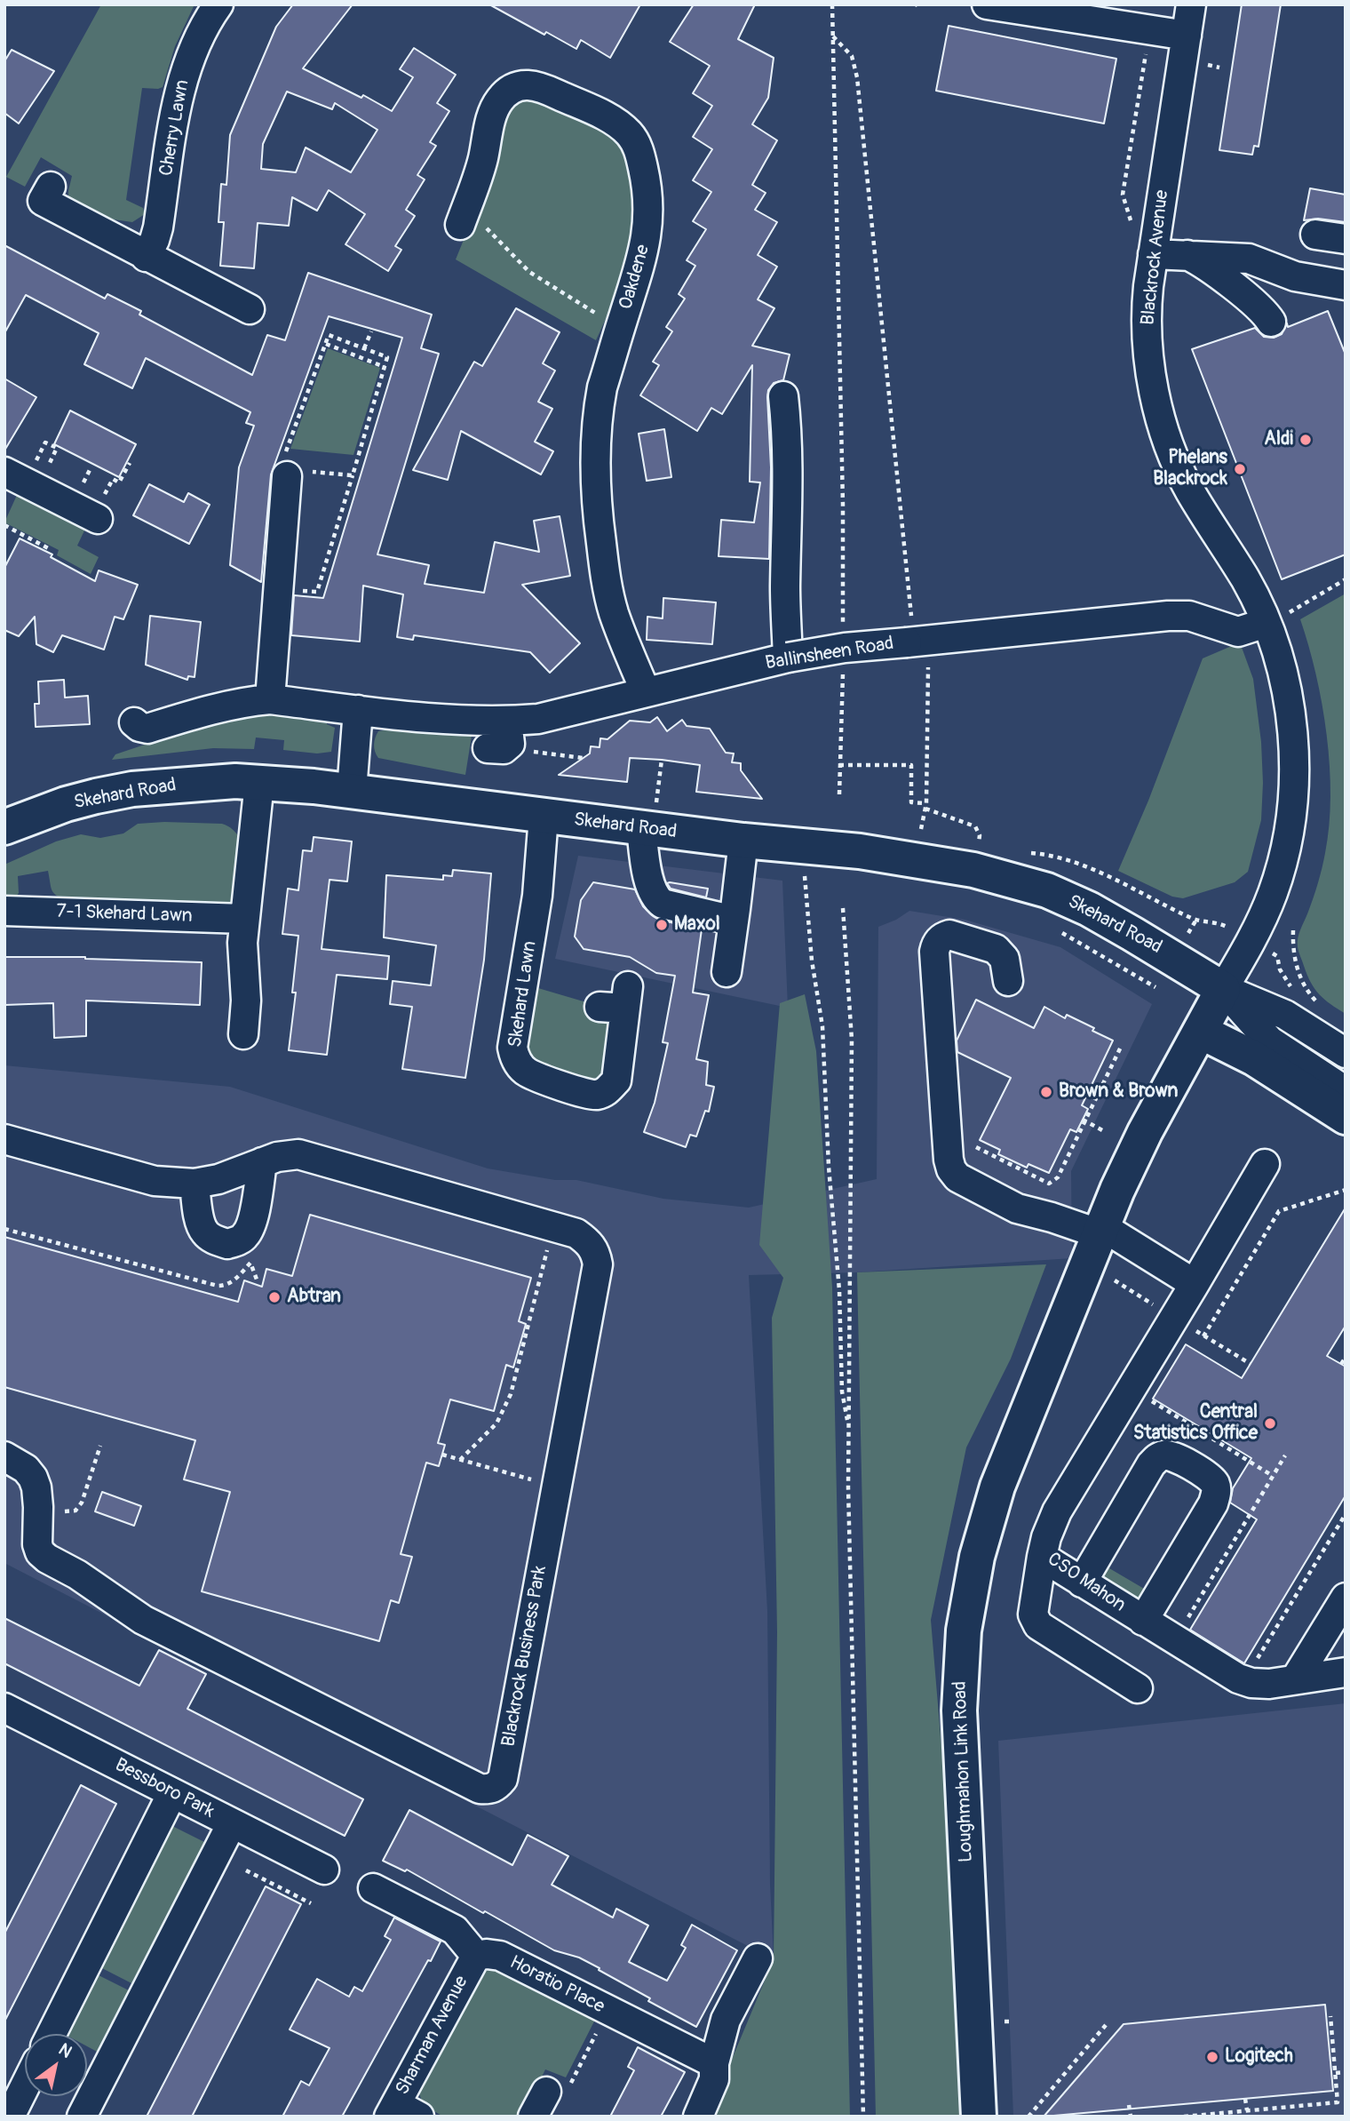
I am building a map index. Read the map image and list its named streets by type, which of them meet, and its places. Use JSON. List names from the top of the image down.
{
  "streets": {
    "main road": ["Skehard Road", "Loughmahon Link Road"],
    "street": [
      "Cherry Lawn",
      "Blackrock Avenue",
      "Oakdene",
      "Ballinsheen Road",
      "7-1 Skehard Lawn",
      "Skehard Lawn",
      "CSO Mahon",
      "Blackrock Business Park",
      "Bessboro Park",
      "Horatio Place",
      "Sharman Avenue"
    ]
  },
  "crossings": [
    ["Blackrock Avenue", "Ballinsheen Road"],
    ["Blackrock Avenue", "Skehard Road"],
    ["Blackrock Avenue", "Loughmahon Link Road"],
    ["Oakdene", "Ballinsheen Road"],
    ["Skehard Road", "Skehard Lawn"],
    ["Skehard Road", "Loughmahon Link Road"],
    ["Horatio Place", "Sharman Avenue"]
  ],
  "places": [
    "Aldi",
    "Phelans Blackrock",
    "Maxol",
    "Brown & Brown",
    "Abtran",
    "Central Statistics Office",
    "Logitech"
  ],
  "north": "top right"
}
